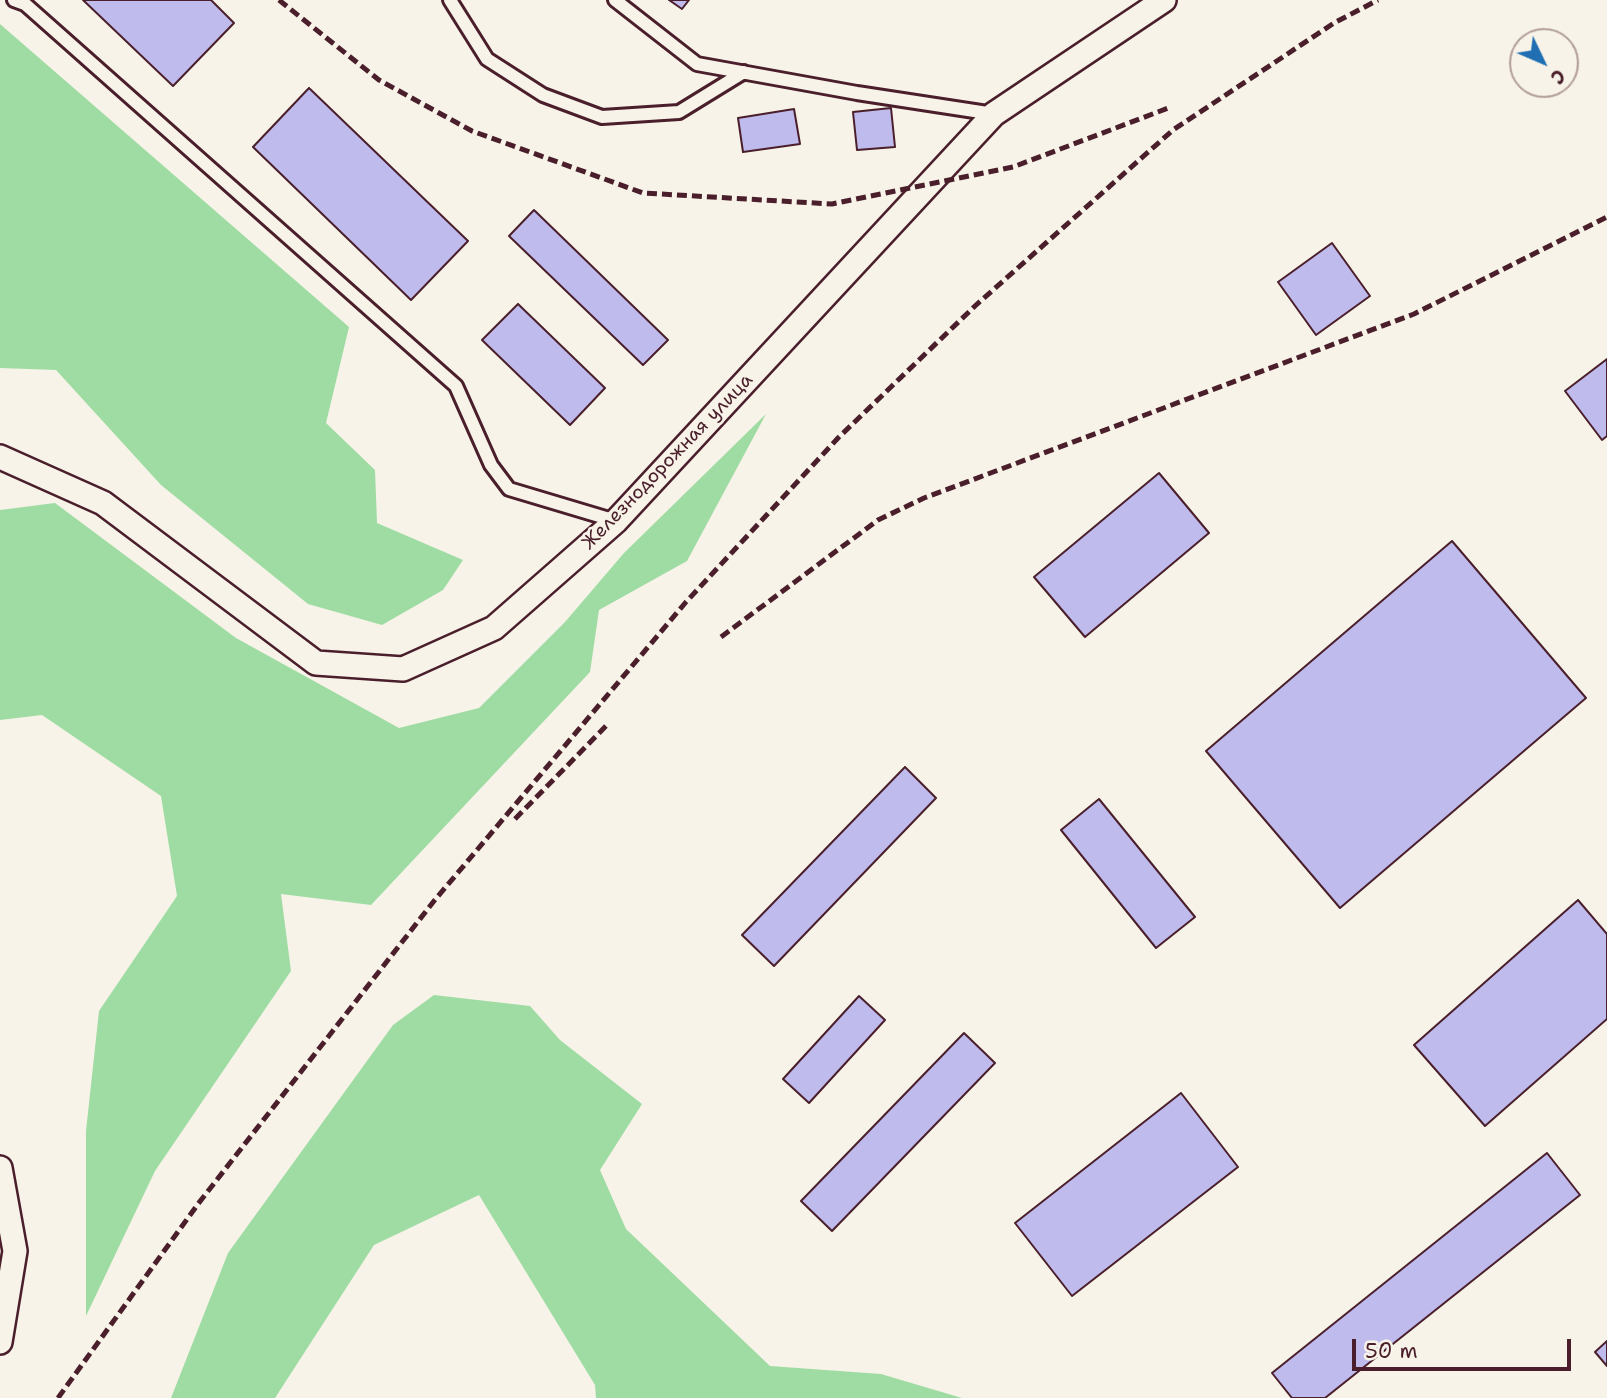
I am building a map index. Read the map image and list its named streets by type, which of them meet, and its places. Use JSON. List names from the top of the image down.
{
  "streets": {
    "street": ["Железнодорожная улица"]
  },
  "scale_bar": "50 m",
  "north": "bottom right"
}
